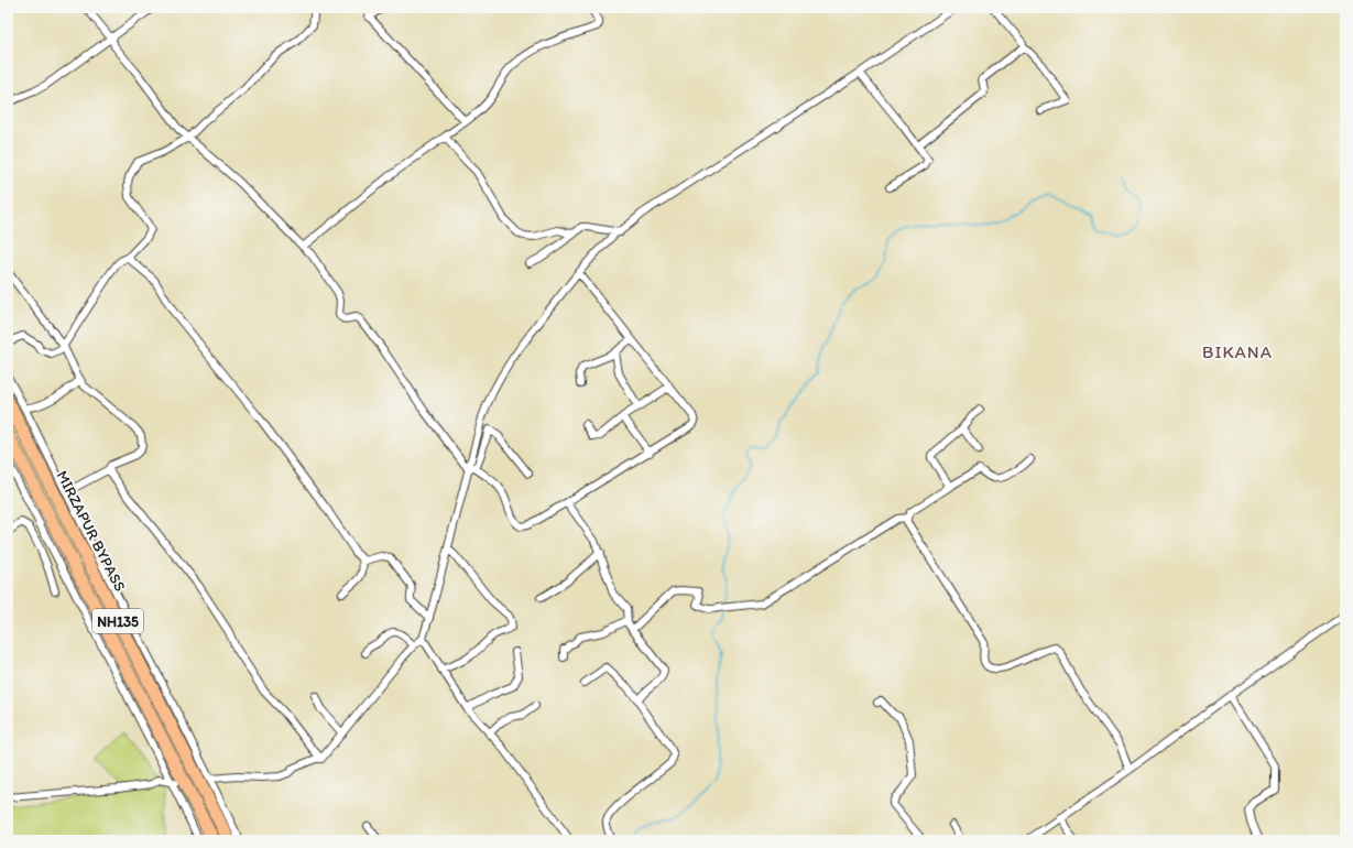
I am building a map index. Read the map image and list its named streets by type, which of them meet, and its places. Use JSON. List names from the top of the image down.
{
  "streets": {
    "highway": ["MIRZAPUR BYPASS", "NH135"]
  },
  "districts": ["BIKANA"]
}
